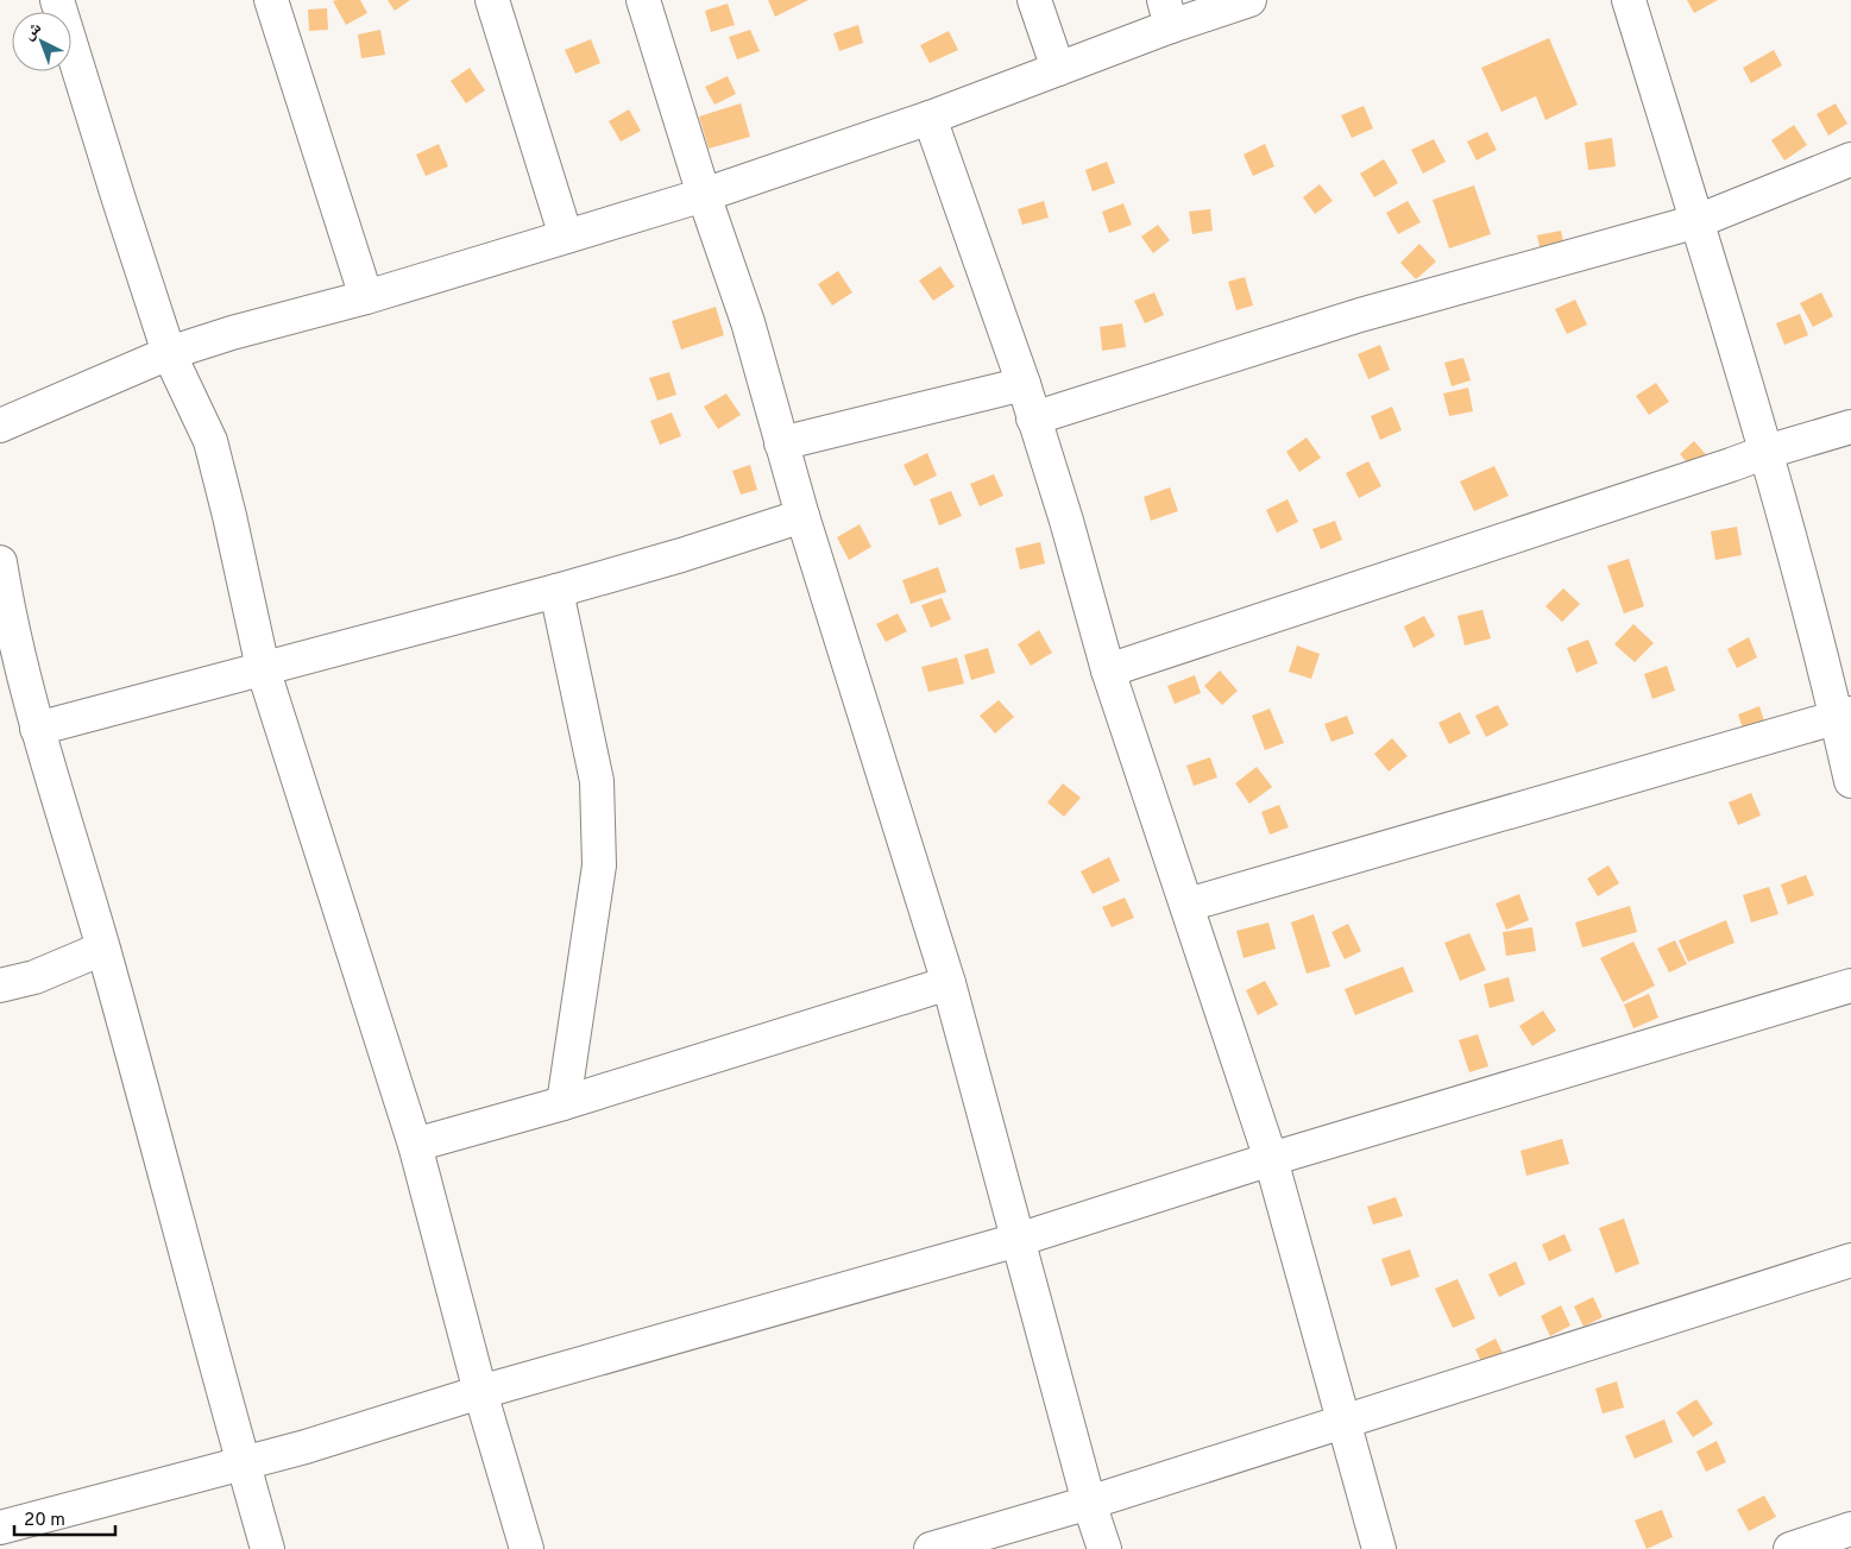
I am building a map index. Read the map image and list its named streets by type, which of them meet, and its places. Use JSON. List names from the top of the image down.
{
  "scale_bar": "20 m",
  "north": "top left"
}
